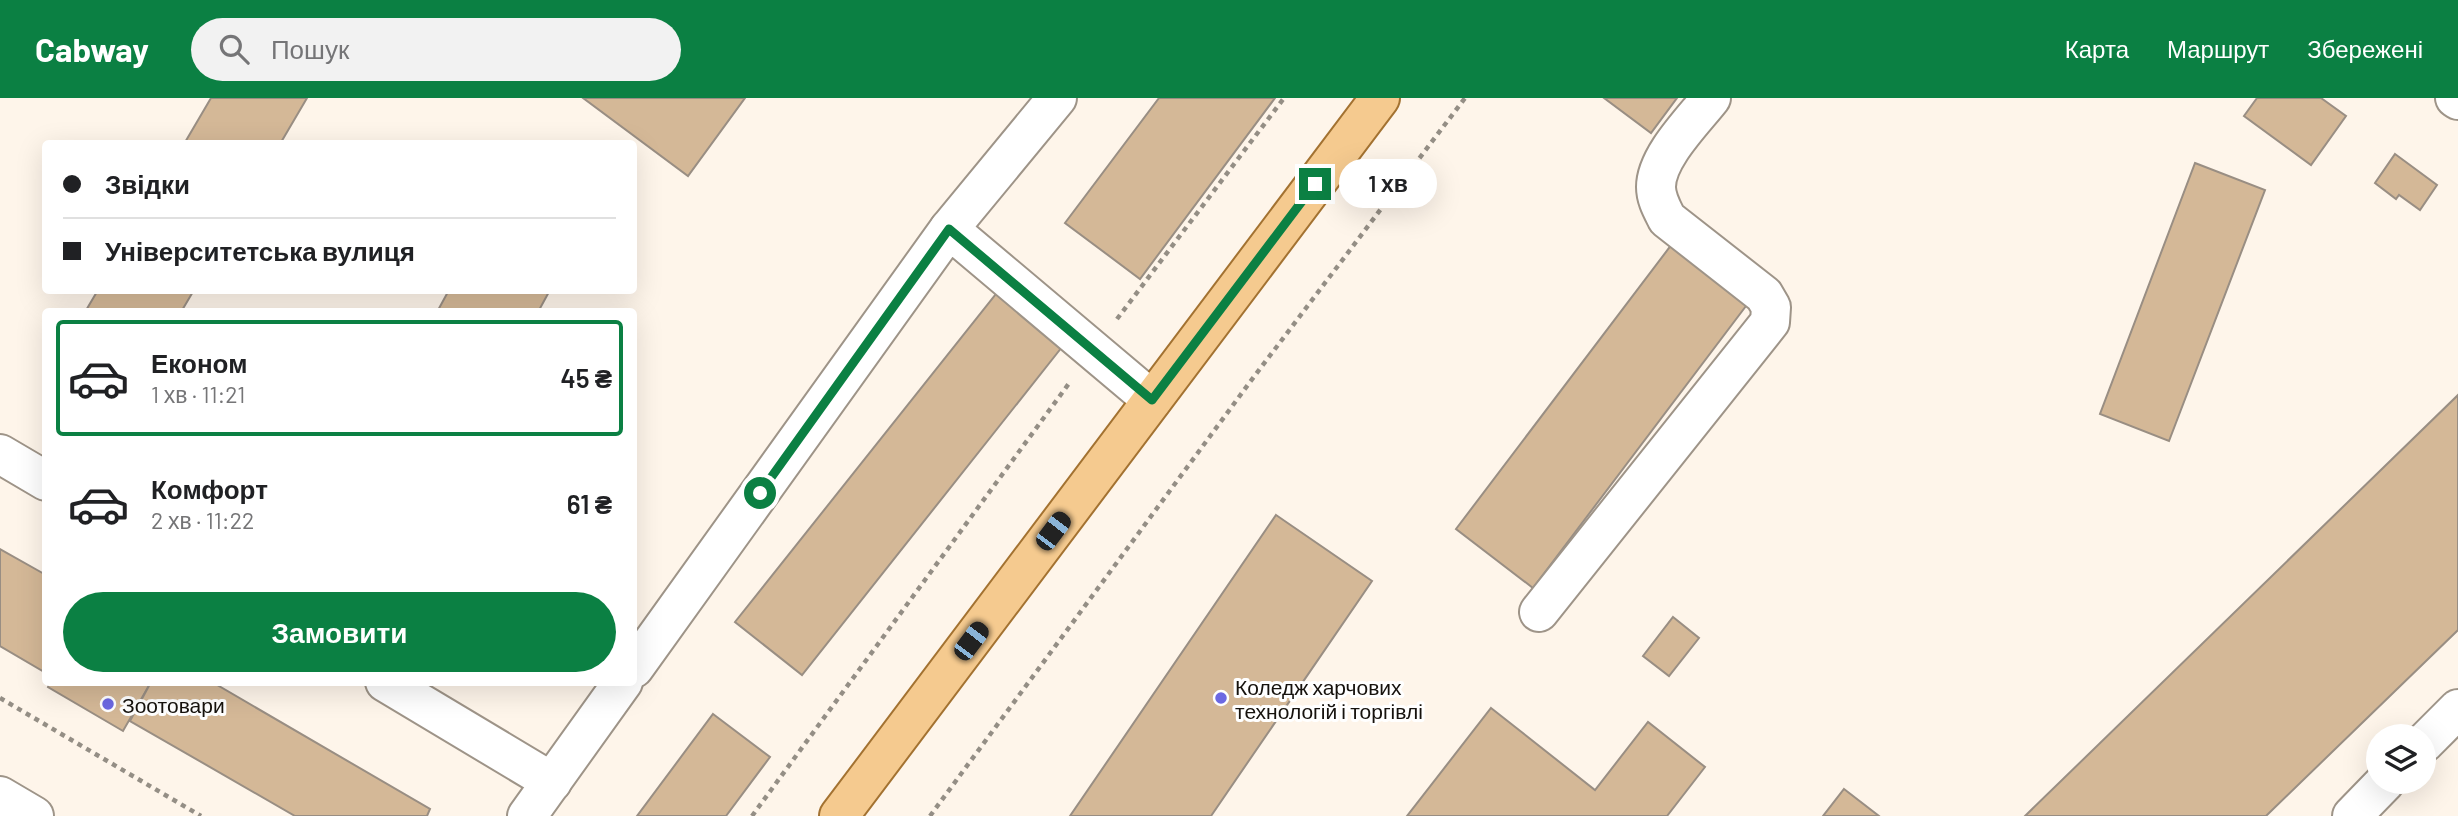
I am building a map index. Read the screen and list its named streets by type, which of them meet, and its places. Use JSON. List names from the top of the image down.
{
  "places": ["Коледж харчових технологій і торгівлі", "Зоотовари"],
  "page": {
    "header": "Cabway",
    "search": "Пошук",
    "nav": ["Карта", "Маршрут", "Збережені"],
    "banner": ["Звідки", "Університетська вулиця"],
    "bubble": "1 хв",
    "list": [
      {
        "name": "Економ",
        "note": "1 хв · 11:21",
        "value": "45 ₴"
      },
      {
        "name": "Комфорт",
        "note": "2 хв · 11:22",
        "value": "61 ₴"
      }
    ],
    "buttons": "Замовити"
  }
}
